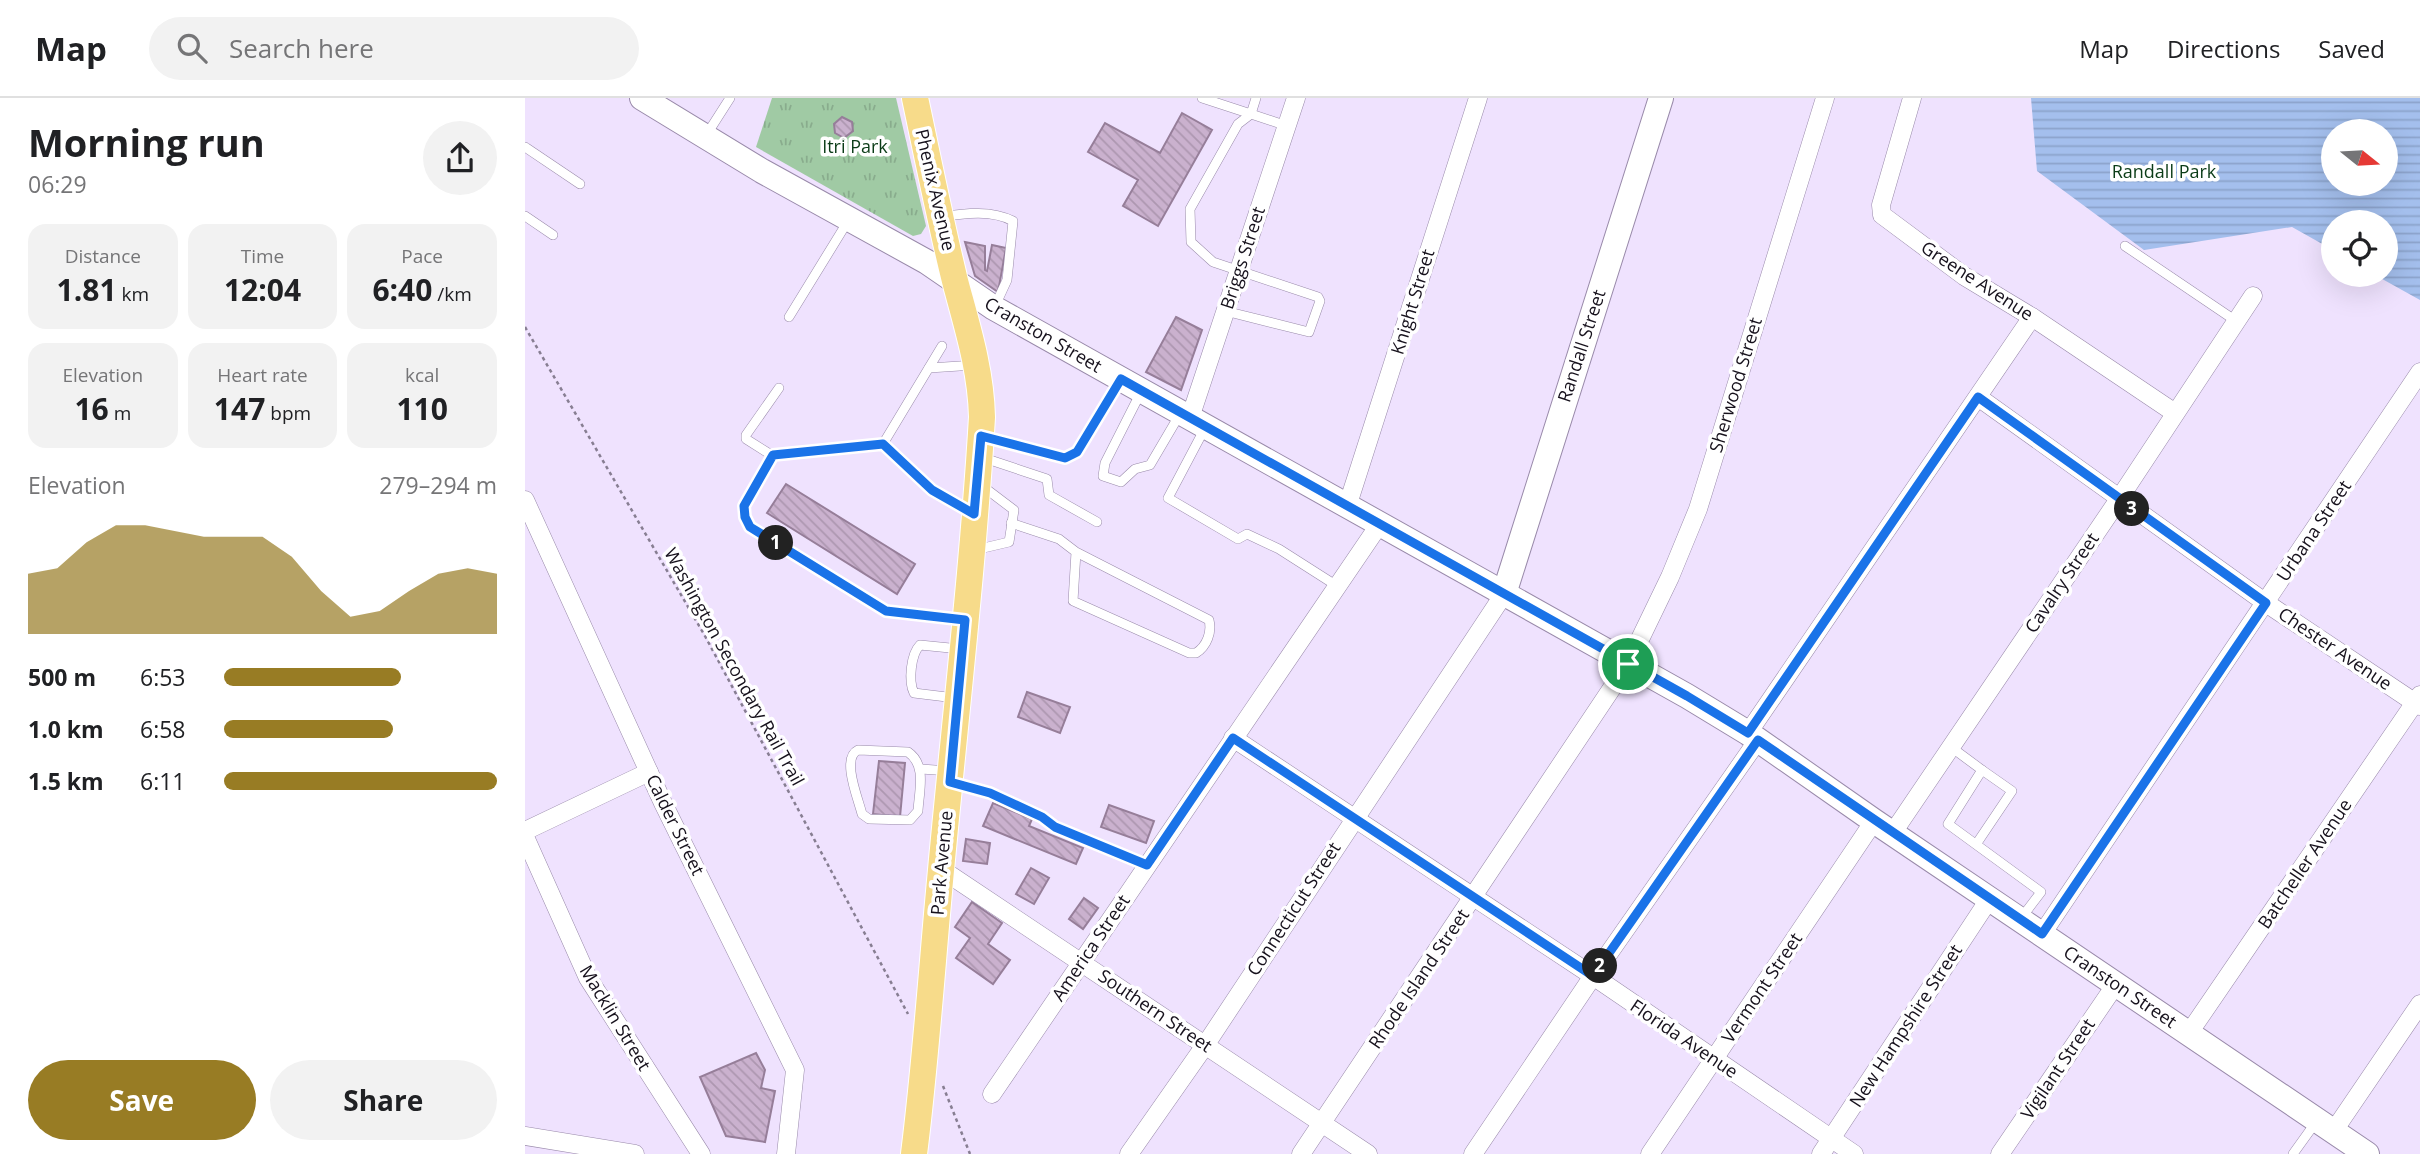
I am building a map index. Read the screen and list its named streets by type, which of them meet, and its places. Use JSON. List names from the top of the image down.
{
  "streets": {
    "main road": [
      "Phenix Avenue",
      "Cranston Street",
      "Randall Street",
      "Park Avenue"
    ],
    "street": [
      "Briggs Street",
      "Greene Avenue",
      "Knight Street",
      "Sherwood Street",
      "Urbana Street",
      "Cavalry Street",
      "Chester Avenue",
      "Calder Street",
      "Batcheller Avenue",
      "Connecticut Street",
      "America Street",
      "Rhode Island Street",
      "Vermont Street",
      "Southern Street",
      "Macklin Street",
      "New Hampshire Street",
      "Florida Avenue",
      "Vigilant Street"
    ],
    "path": ["Washington Secondary Rail Trail"]
  },
  "crossings": [
    ["Phenix Avenue", "Cranston Street"],
    ["Phenix Avenue", "Park Avenue"],
    ["Briggs Street", "Cranston Street"],
    ["Greene Avenue", "Cavalry Street"],
    ["Knight Street", "Cranston Street"],
    ["Cranston Street", "Randall Street"],
    ["Cranston Street", "Sherwood Street"],
    ["Cranston Street", "Urbana Street"],
    ["Cranston Street", "Cavalry Street"],
    ["Cranston Street", "Park Avenue"],
    ["Cranston Street", "Batcheller Avenue"],
    ["Cranston Street", "Connecticut Street"],
    ["Cranston Street", "America Street"],
    ["Cranston Street", "Rhode Island Street"],
    ["Cranston Street", "Vermont Street"],
    ["Cranston Street", "New Hampshire Street"],
    ["Cranston Street", "Vigilant Street"],
    ["Randall Street", "Connecticut Street"],
    ["Sherwood Street", "Rhode Island Street"],
    ["Urbana Street", "Chester Avenue"],
    ["Cavalry Street", "Chester Avenue"],
    ["Cavalry Street", "Vermont Street"],
    ["Chester Avenue", "Batcheller Avenue"],
    ["Park Avenue", "Southern Street"],
    ["Connecticut Street", "Southern Street"],
    ["Connecticut Street", "Florida Avenue"],
    ["America Street", "Southern Street"],
    ["America Street", "Florida Avenue"],
    ["Rhode Island Street", "Southern Street"],
    ["Rhode Island Street", "Florida Avenue"],
    ["Vermont Street", "Florida Avenue"],
    ["New Hampshire Street", "Florida Avenue"]
  ],
  "parks": ["Itri Park", "Randall Park"],
  "north": "right",
  "page": {
    "header": "Map",
    "search": "Search here",
    "nav": ["Map", "Directions", "Saved"],
    "heading": ["Morning run", "06:29"],
    "stats": [
      ["Distance", "1.81 km"],
      ["Time", "12:04"],
      ["Pace", "6:40 /km"],
      ["Elevation", "16 m"],
      ["Heart rate", "147 bpm"],
      ["kcal", "110"]
    ],
    "chart": ["Elevation", "279–294 m"],
    "pins": ["3", "1", "2"],
    "list": [
      {
        "name": "500 m",
        "note": "6:53"
      },
      {
        "name": "1.0 km",
        "note": "6:58"
      },
      {
        "name": "1.5 km",
        "note": "6:11"
      }
    ],
    "buttons": ["Save", "Share"]
  }
}
